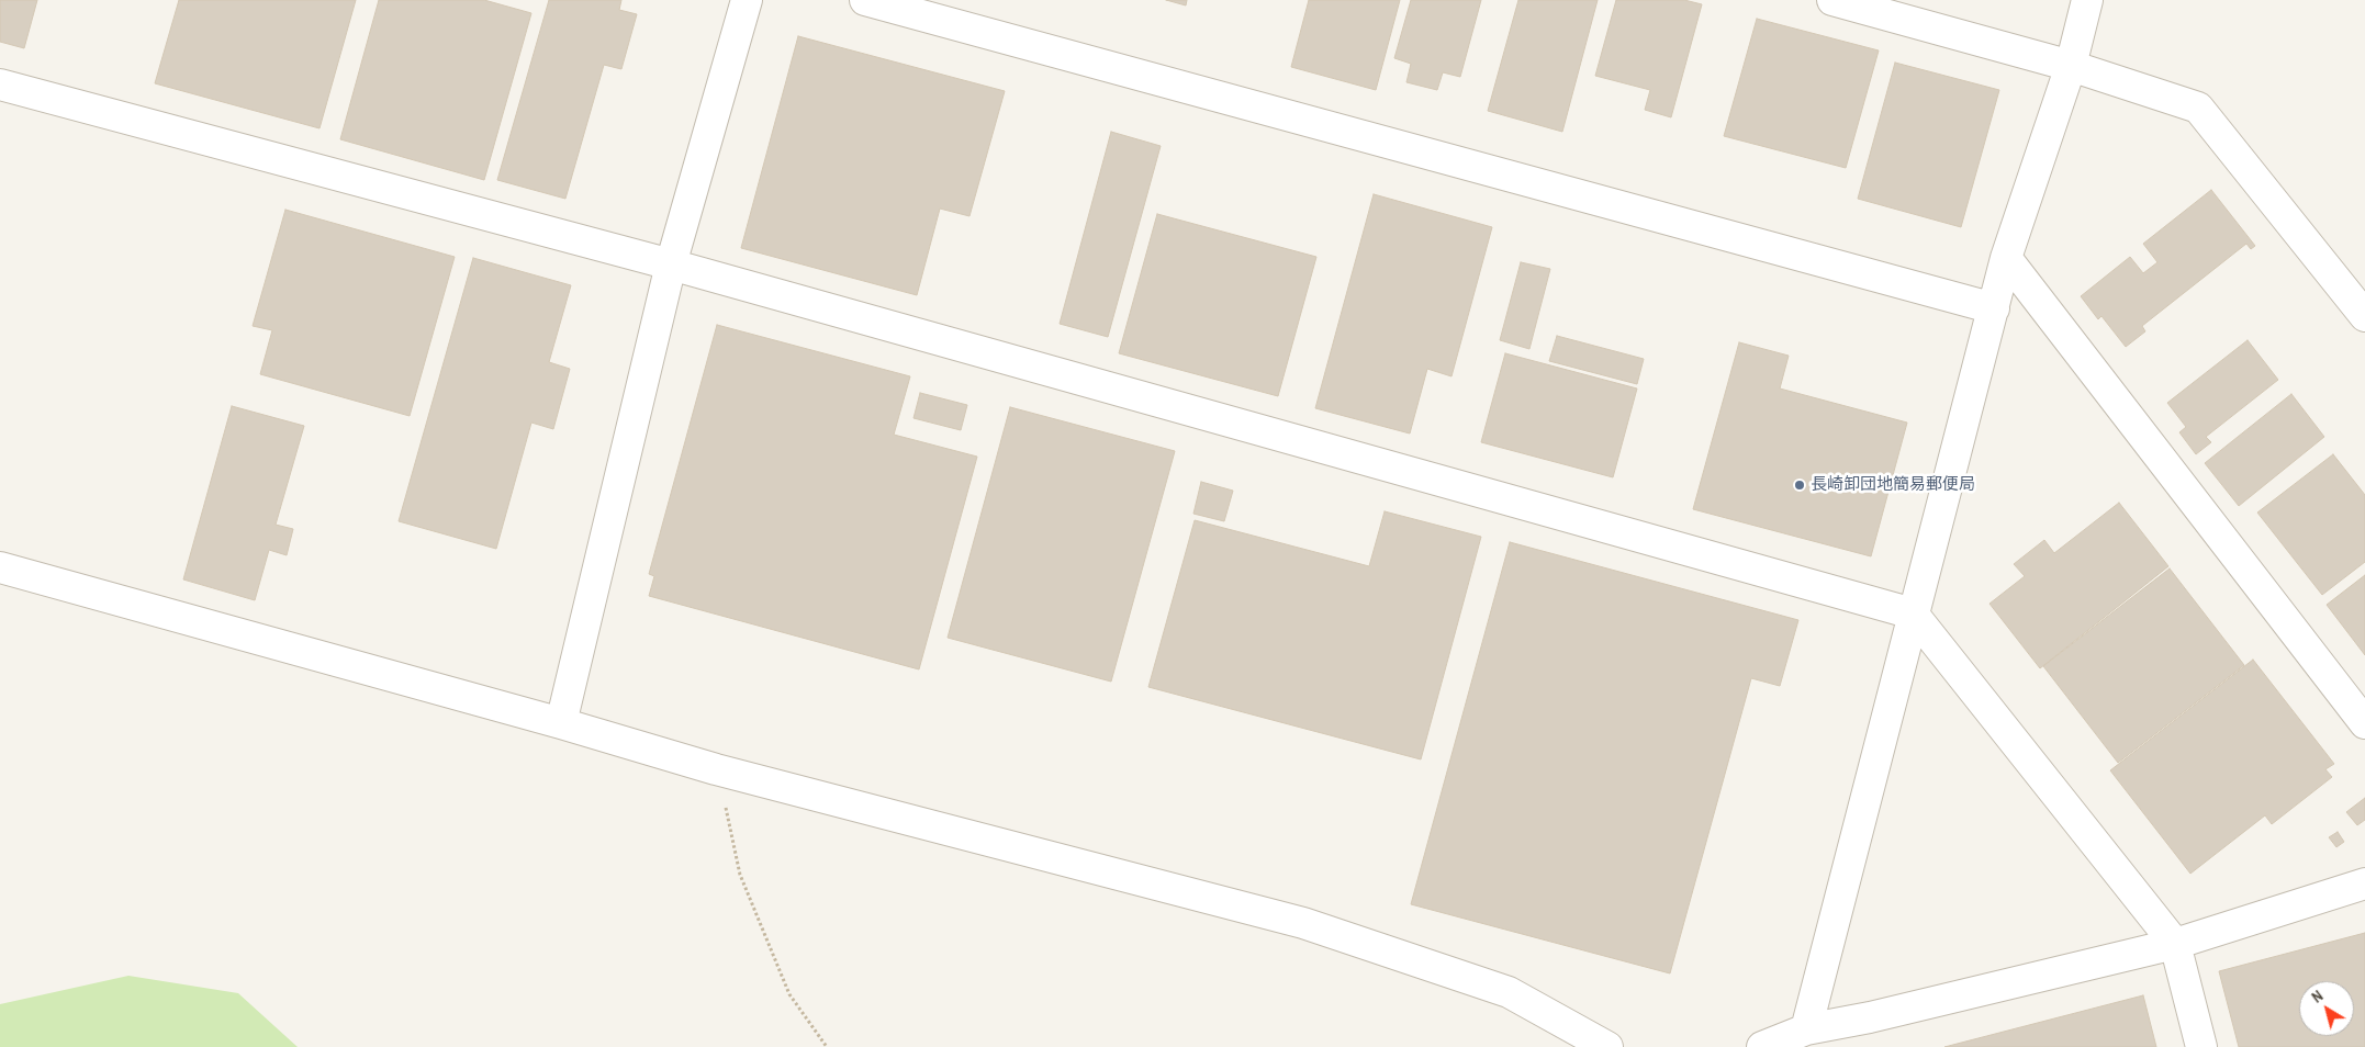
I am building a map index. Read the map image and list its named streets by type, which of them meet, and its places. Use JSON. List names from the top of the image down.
{
  "places": ["長崎卸団地簡易郵便局"],
  "north": "top left"
}
